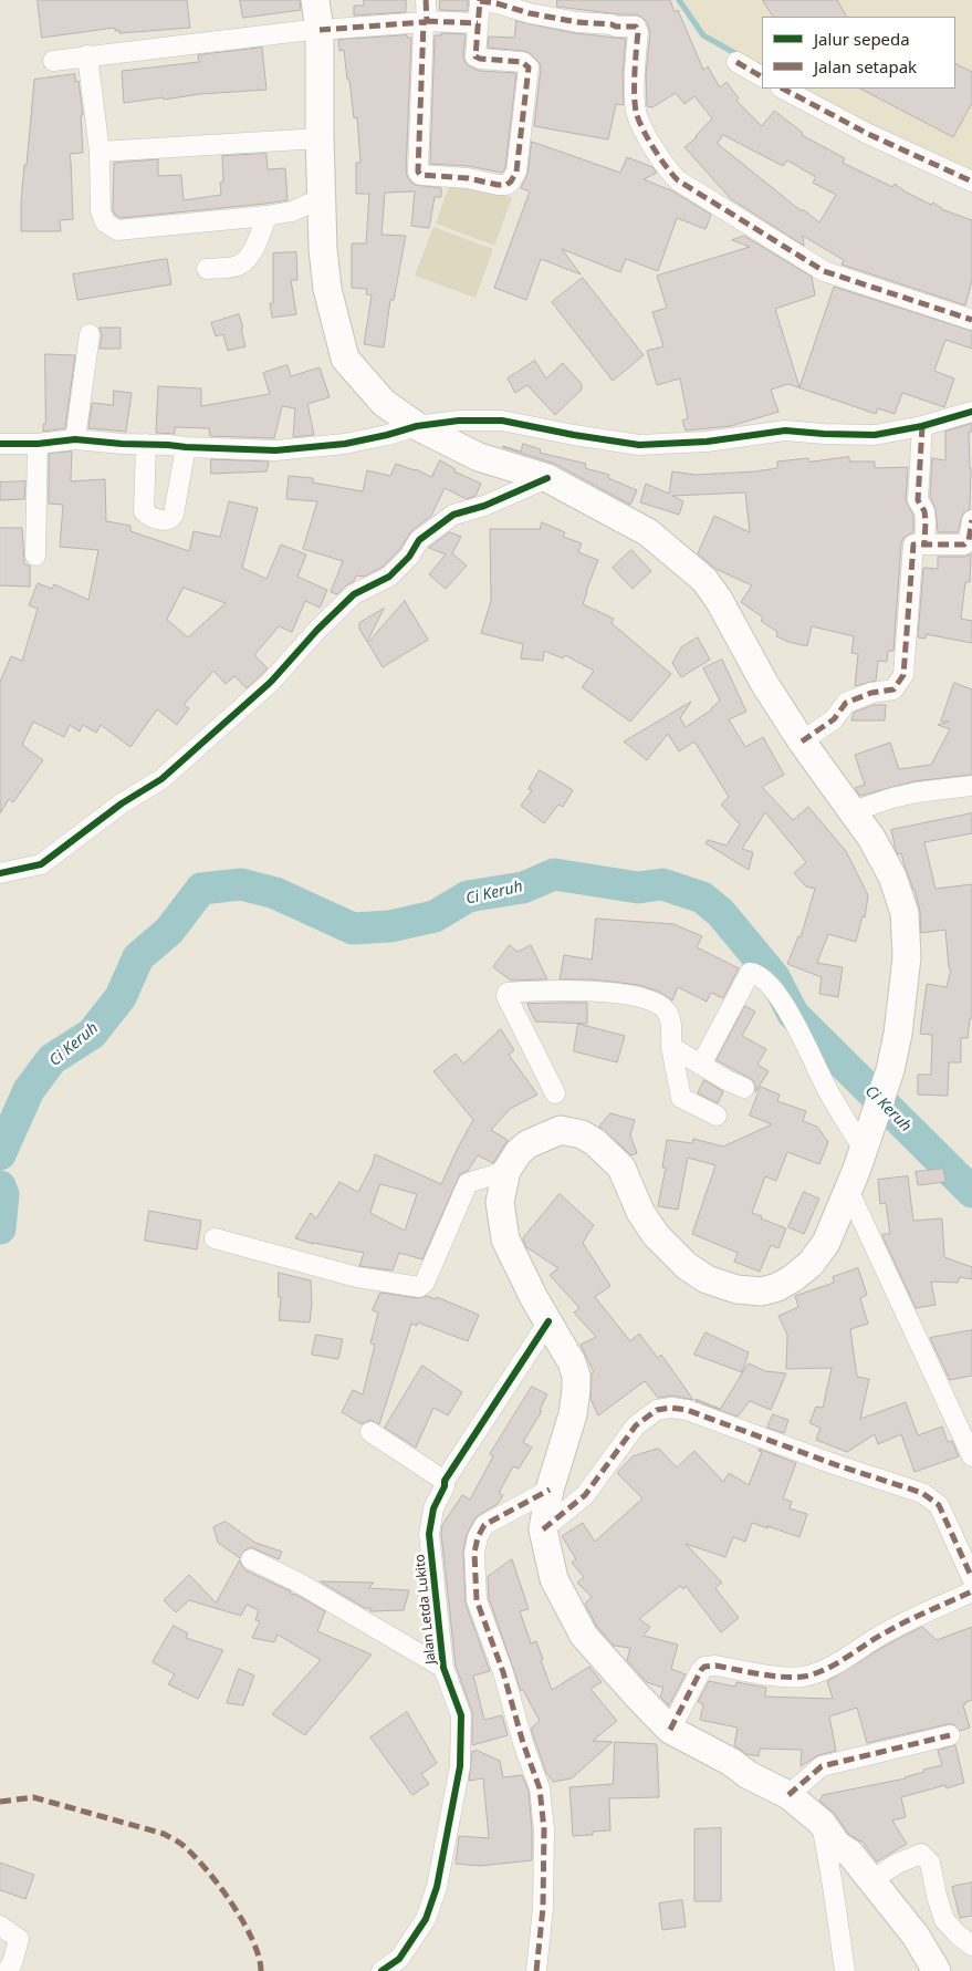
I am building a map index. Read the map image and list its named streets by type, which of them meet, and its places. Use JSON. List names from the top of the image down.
{
  "streets": {
    "street": ["Jalan Letda Lukito"]
  },
  "water": ["Ci Keruh"],
  "legend": ["Jalur sepeda", "Jalan setapak"]
}
